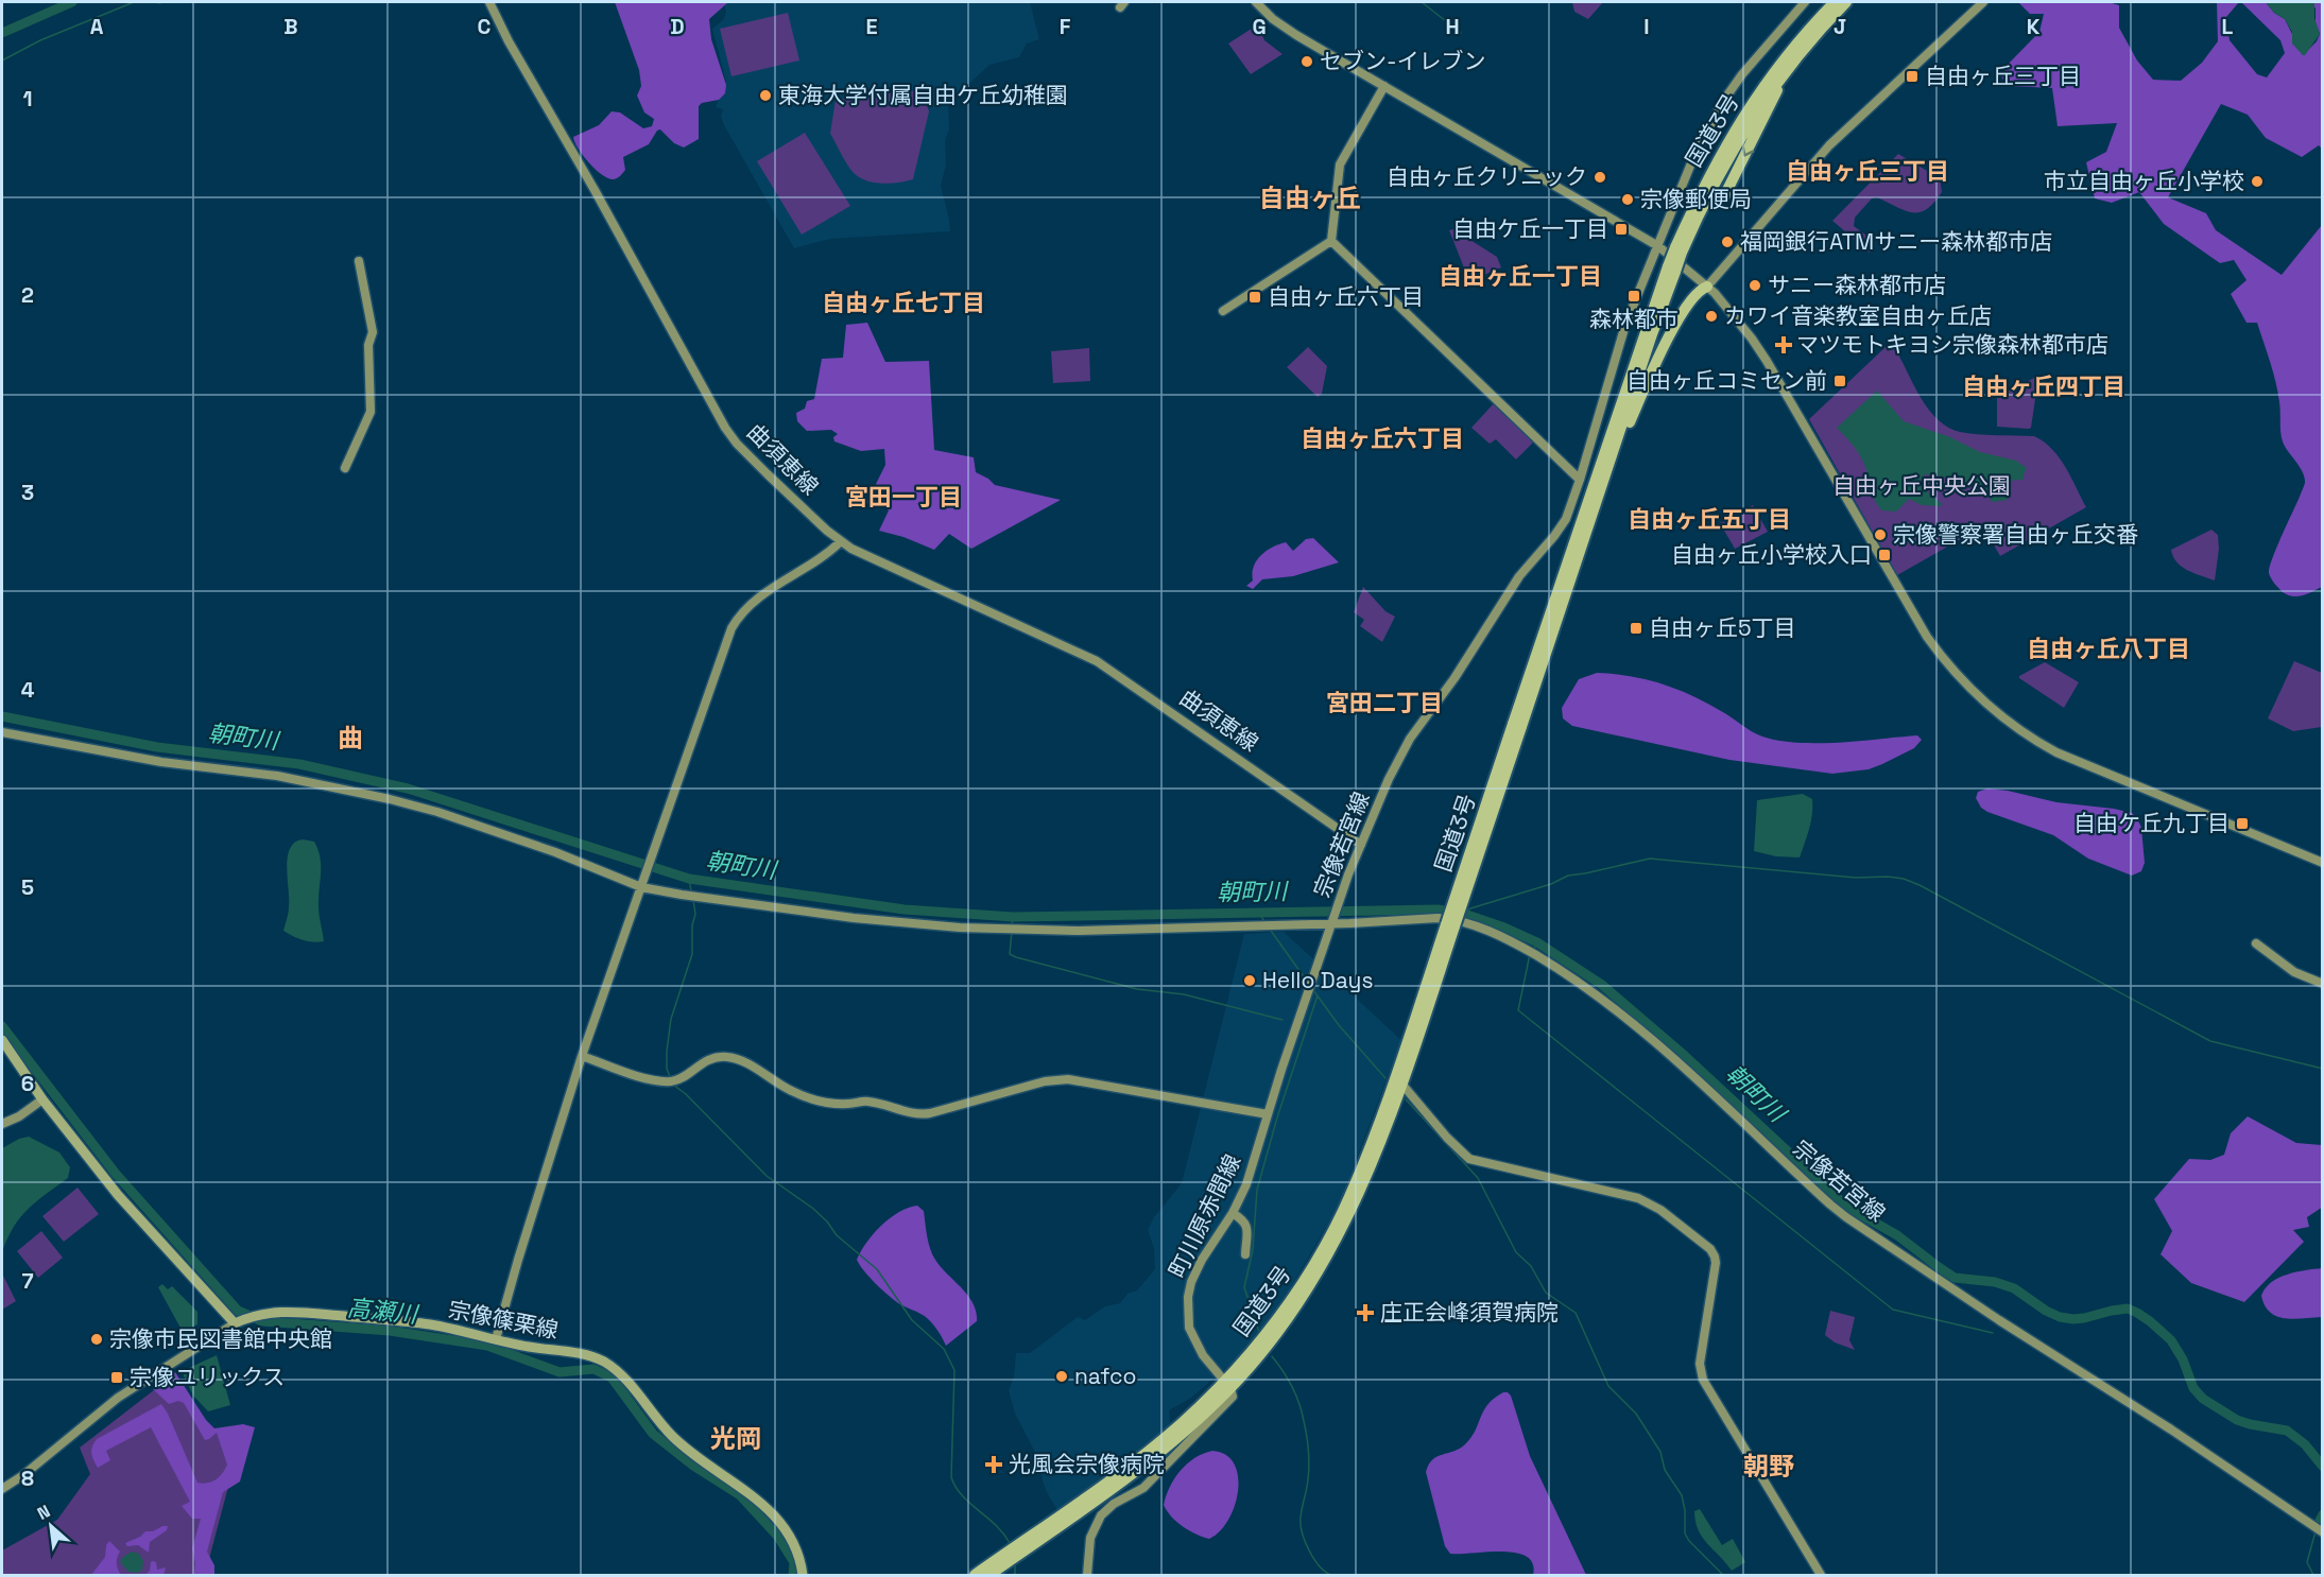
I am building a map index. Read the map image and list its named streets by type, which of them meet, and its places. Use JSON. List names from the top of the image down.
{
  "streets": {
    "highway": ["国道3号"],
    "main road": ["宗像篠栗線"],
    "street": ["曲須恵線", "宗像若宮線", "町川原赤間線"]
  },
  "crossings": [
    ["国道3号", "町川原赤間線"],
    ["曲須恵線", "宗像若宮線"],
    ["宗像若宮線", "町川原赤間線"]
  ],
  "districts": [
    "自由ヶ丘三丁目",
    "自由ヶ丘",
    "自由ヶ丘一丁目",
    "自由ヶ丘七丁目",
    "自由ヶ丘四丁目",
    "自由ヶ丘六丁目",
    "宮田一丁目",
    "自由ヶ丘五丁目",
    "自由ヶ丘八丁目",
    "宮田二丁目",
    "曲",
    "光岡",
    "朝野"
  ],
  "water": ["朝町川", "高瀬川"],
  "parks": ["自由ヶ丘中央公園"],
  "places": {
    "other": [
      "セブン-イレブン",
      "東海大学付属自由ケ丘幼稚園",
      "自由ヶ丘クリニック",
      "市立自由ヶ丘小学校",
      "宗像郵便局",
      "福岡銀行ATMサニー森林都市店",
      "サニー森林都市店",
      "カワイ音楽教室自由ヶ丘店",
      "宗像警察署自由ヶ丘交番",
      "Hello Days",
      "宗像市民図書館中央館",
      "nafco"
    ],
    "transit": [
      "自由ヶ丘三丁目",
      "自由ケ丘一丁目",
      "森林都市",
      "自由ヶ丘六丁目",
      "自由ヶ丘コミセン前",
      "自由ヶ丘小学校入口",
      "自由ヶ丘5丁目",
      "自由ケ丘九丁目",
      "宗像ユリックス"
    ],
    "health": ["マツモトキヨシ宗像森林都市店", "庄正会峰須賀病院", "光風会宗像病院"]
  },
  "north": "top left",
  "grid": {
    "columns": [
      "A",
      "B",
      "C",
      "D",
      "E",
      "F",
      "G",
      "H",
      "I",
      "J",
      "K",
      "L"
    ],
    "rows": [
      "1",
      "2",
      "3",
      "4",
      "5",
      "6",
      "7",
      "8"
    ]
  }
}
